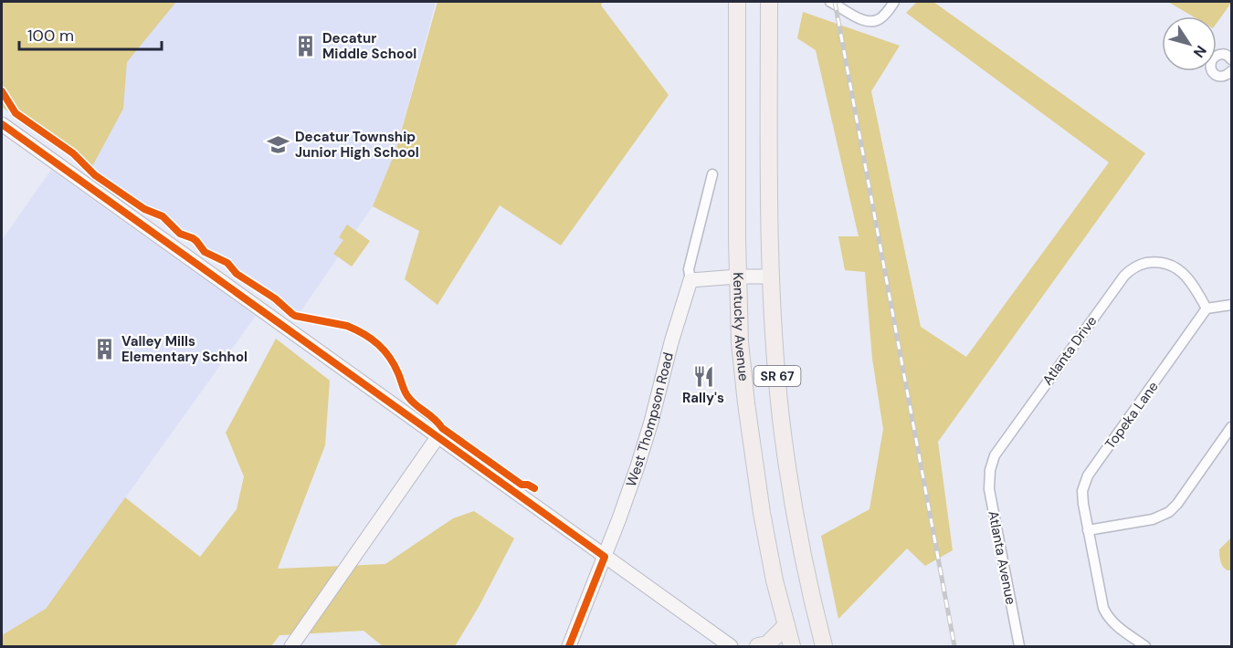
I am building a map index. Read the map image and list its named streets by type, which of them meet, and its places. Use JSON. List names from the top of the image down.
{
  "streets": {
    "main road": ["Kentucky Avenue", "SR 67", "West Thompson Road"],
    "street": ["Atlanta Drive", "Topeka Lane", "Atlanta Avenue"]
  },
  "crossings": [
    ["Atlanta Drive", "Topeka Lane"],
    ["Atlanta Drive", "Atlanta Avenue"]
  ],
  "places": {
    "building": ["Decatur Middle School", "Valley Mills Elementary Schhol"],
    "school or university": ["Decatur Township Junior High School"],
    "restaurant": ["Rally's"]
  },
  "scale_bar": "100 m",
  "north": "bottom right"
}
